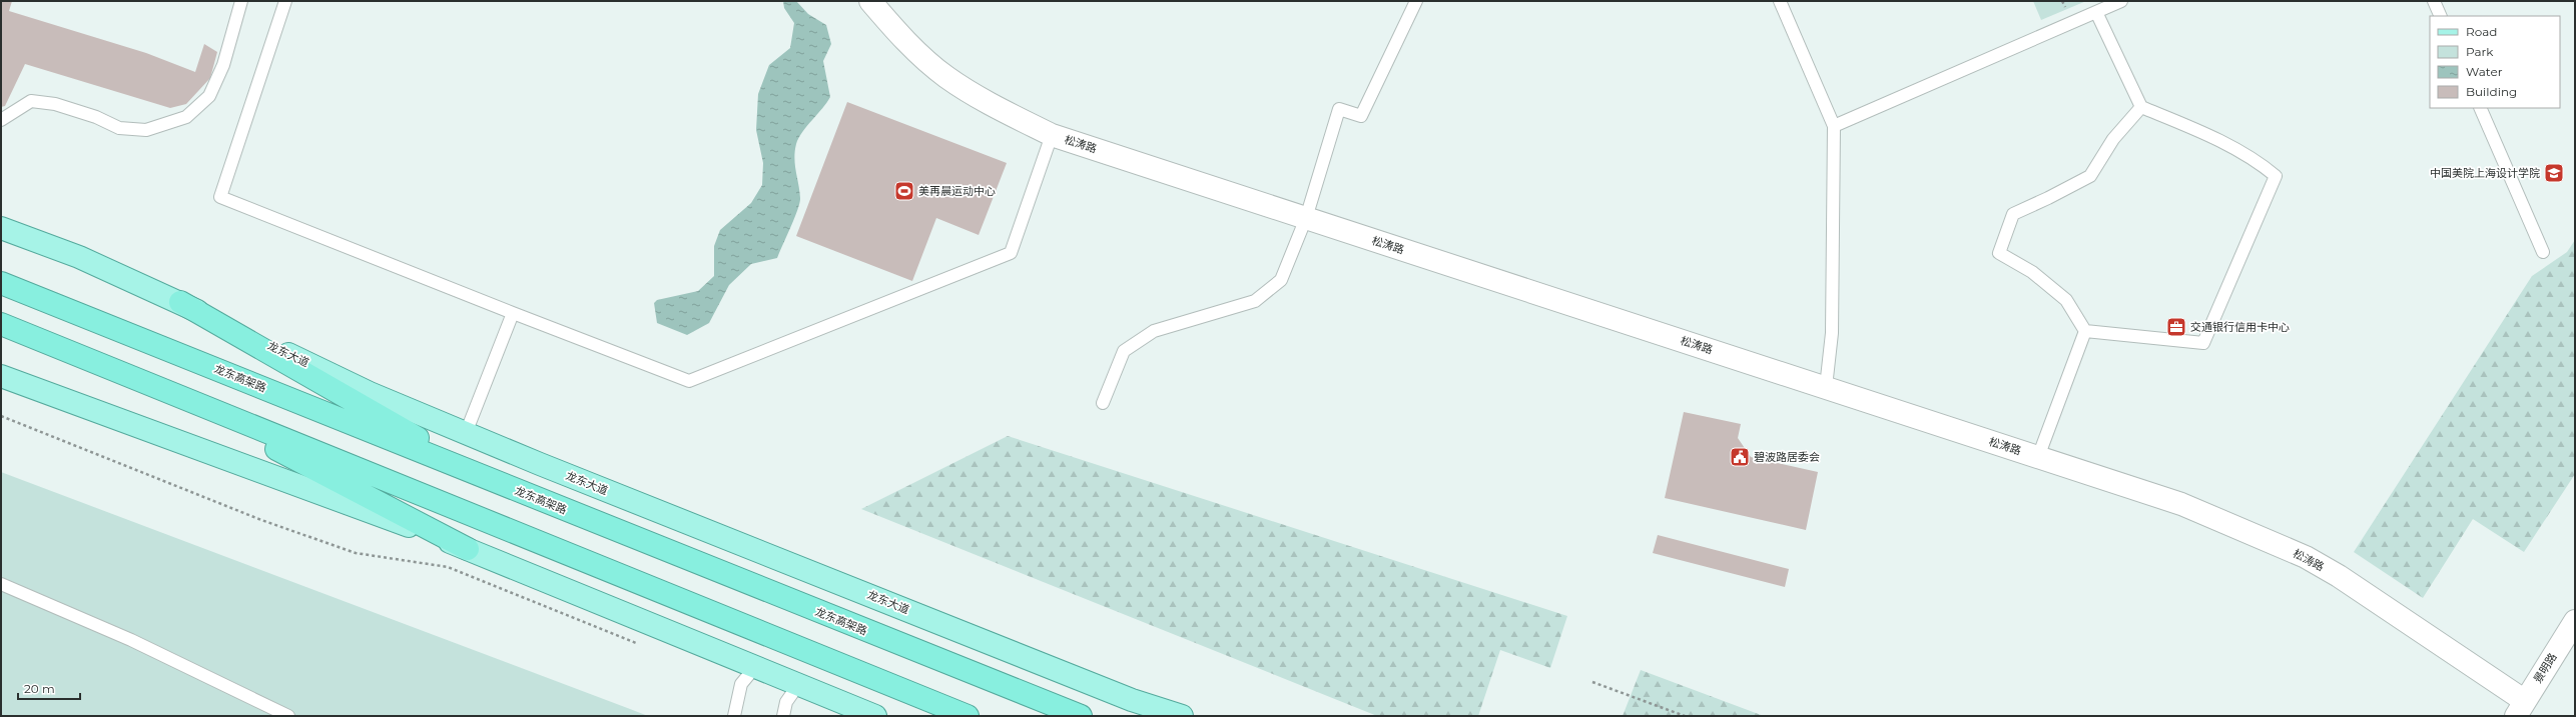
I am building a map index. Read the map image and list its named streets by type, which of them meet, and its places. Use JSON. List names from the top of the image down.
{
  "streets": {
    "highway": ["龙东高架路"],
    "main road": ["龙东大道"],
    "street": ["松涛路", "景明路"]
  },
  "crossings": [
    ["松涛路", "景明路"]
  ],
  "places": {
    "school or university": ["中国美院上海设计学院"],
    "sports": ["美再晨运动中心"],
    "office": ["交通银行信用卡中心"],
    "public building": ["碧波路居委会"]
  },
  "legend": [
    "Road",
    "Park",
    "Water",
    "Building"
  ],
  "scale_bar": "20 m"
}
